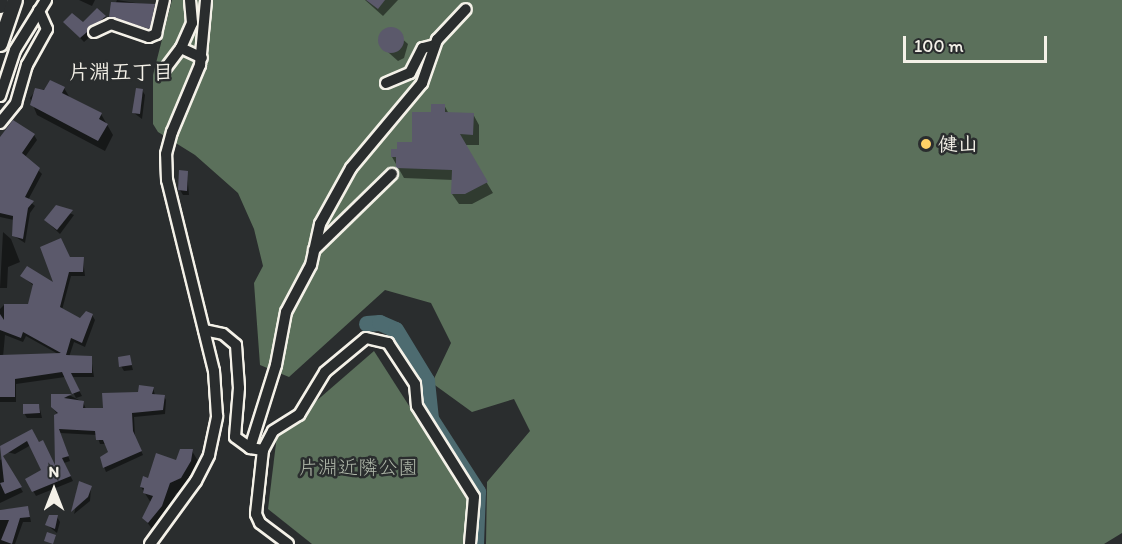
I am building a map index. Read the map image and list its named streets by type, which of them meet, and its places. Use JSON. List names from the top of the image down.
{
  "districts": ["片淵五丁目"],
  "parks": ["片淵近隣公園"],
  "places": ["健山"],
  "scale_bar": "100 m",
  "north": "top"
}
